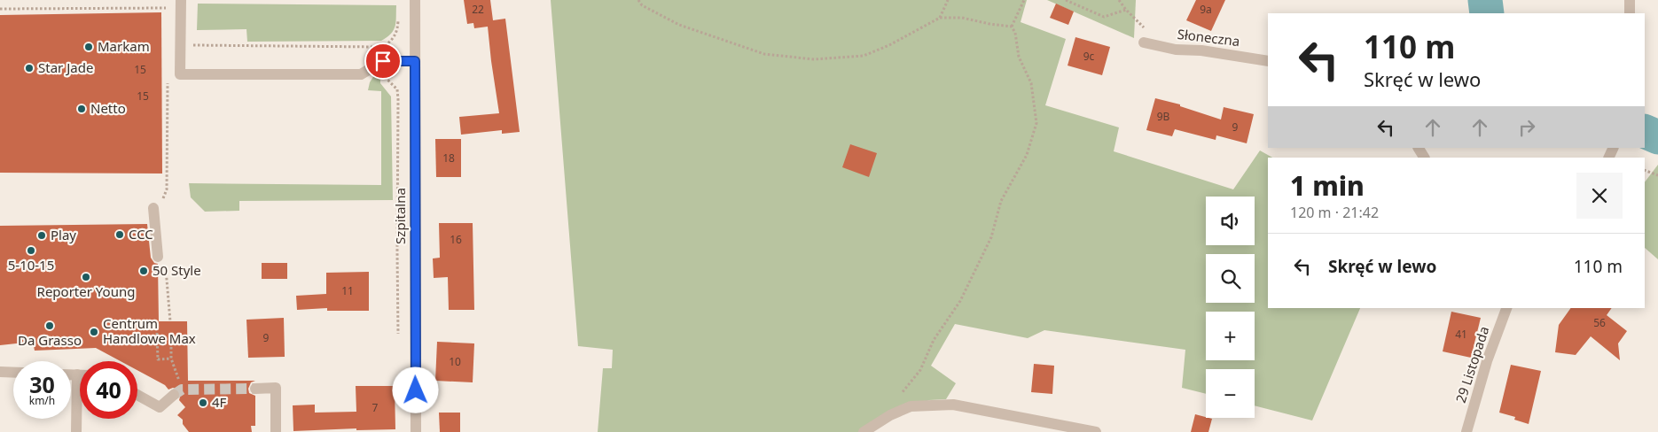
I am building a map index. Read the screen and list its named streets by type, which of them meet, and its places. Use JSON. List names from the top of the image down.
{
  "streets": {
    "street": ["Słoneczna", "Szpitalna", "29 Listopada"]
  },
  "places": [
    "Markam",
    "Star Jade",
    "Netto",
    "CCC",
    "Play",
    "5-10-15",
    "50 Style",
    "Reporter Young",
    "Da Grasso",
    "Centrum Handlowe Max",
    "4F"
  ],
  "house_numbers": [
    "22",
    "9a",
    "9c",
    "15",
    "15",
    "9B",
    "9",
    "18",
    "16",
    "11",
    "56",
    "41",
    "9",
    "10",
    "7"
  ],
  "page": {
    "turn": ["110 m", "Skręć w lewo"],
    "heading": ["1 min", "120 m · 21:42"],
    "map_buttons": ["+", "−"],
    "list": [
      {
        "name": "Skręć w lewo",
        "value": "110 m"
      }
    ],
    "speed": "30 km/h",
    "limit": "40"
  }
}
